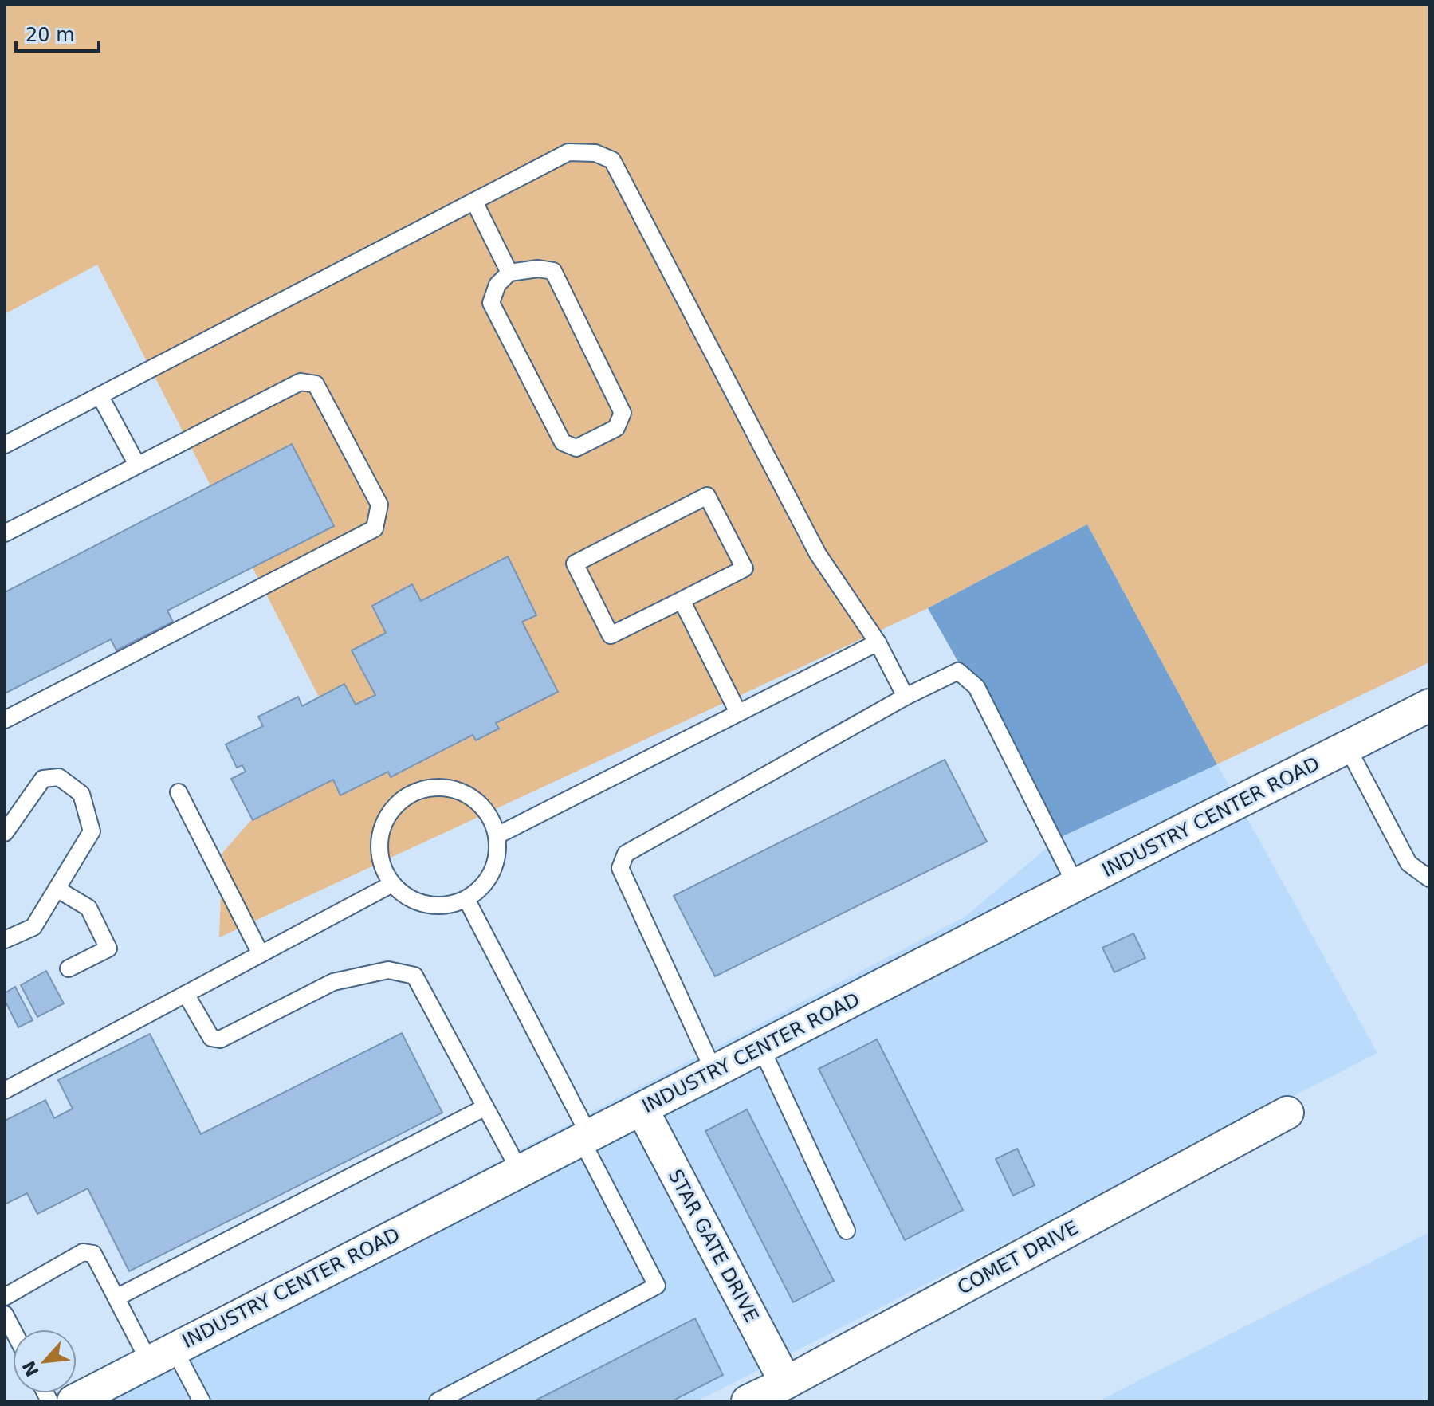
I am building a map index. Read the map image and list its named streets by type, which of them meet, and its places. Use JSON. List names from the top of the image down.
{
  "streets": {
    "street": ["INDUSTRY CENTER ROAD", "STAR GATE DRIVE", "COMET DRIVE"]
  },
  "crossings": [
    ["INDUSTRY CENTER ROAD", "STAR GATE DRIVE"],
    ["STAR GATE DRIVE", "COMET DRIVE"]
  ],
  "scale_bar": "20 m",
  "north": "bottom left"
}
